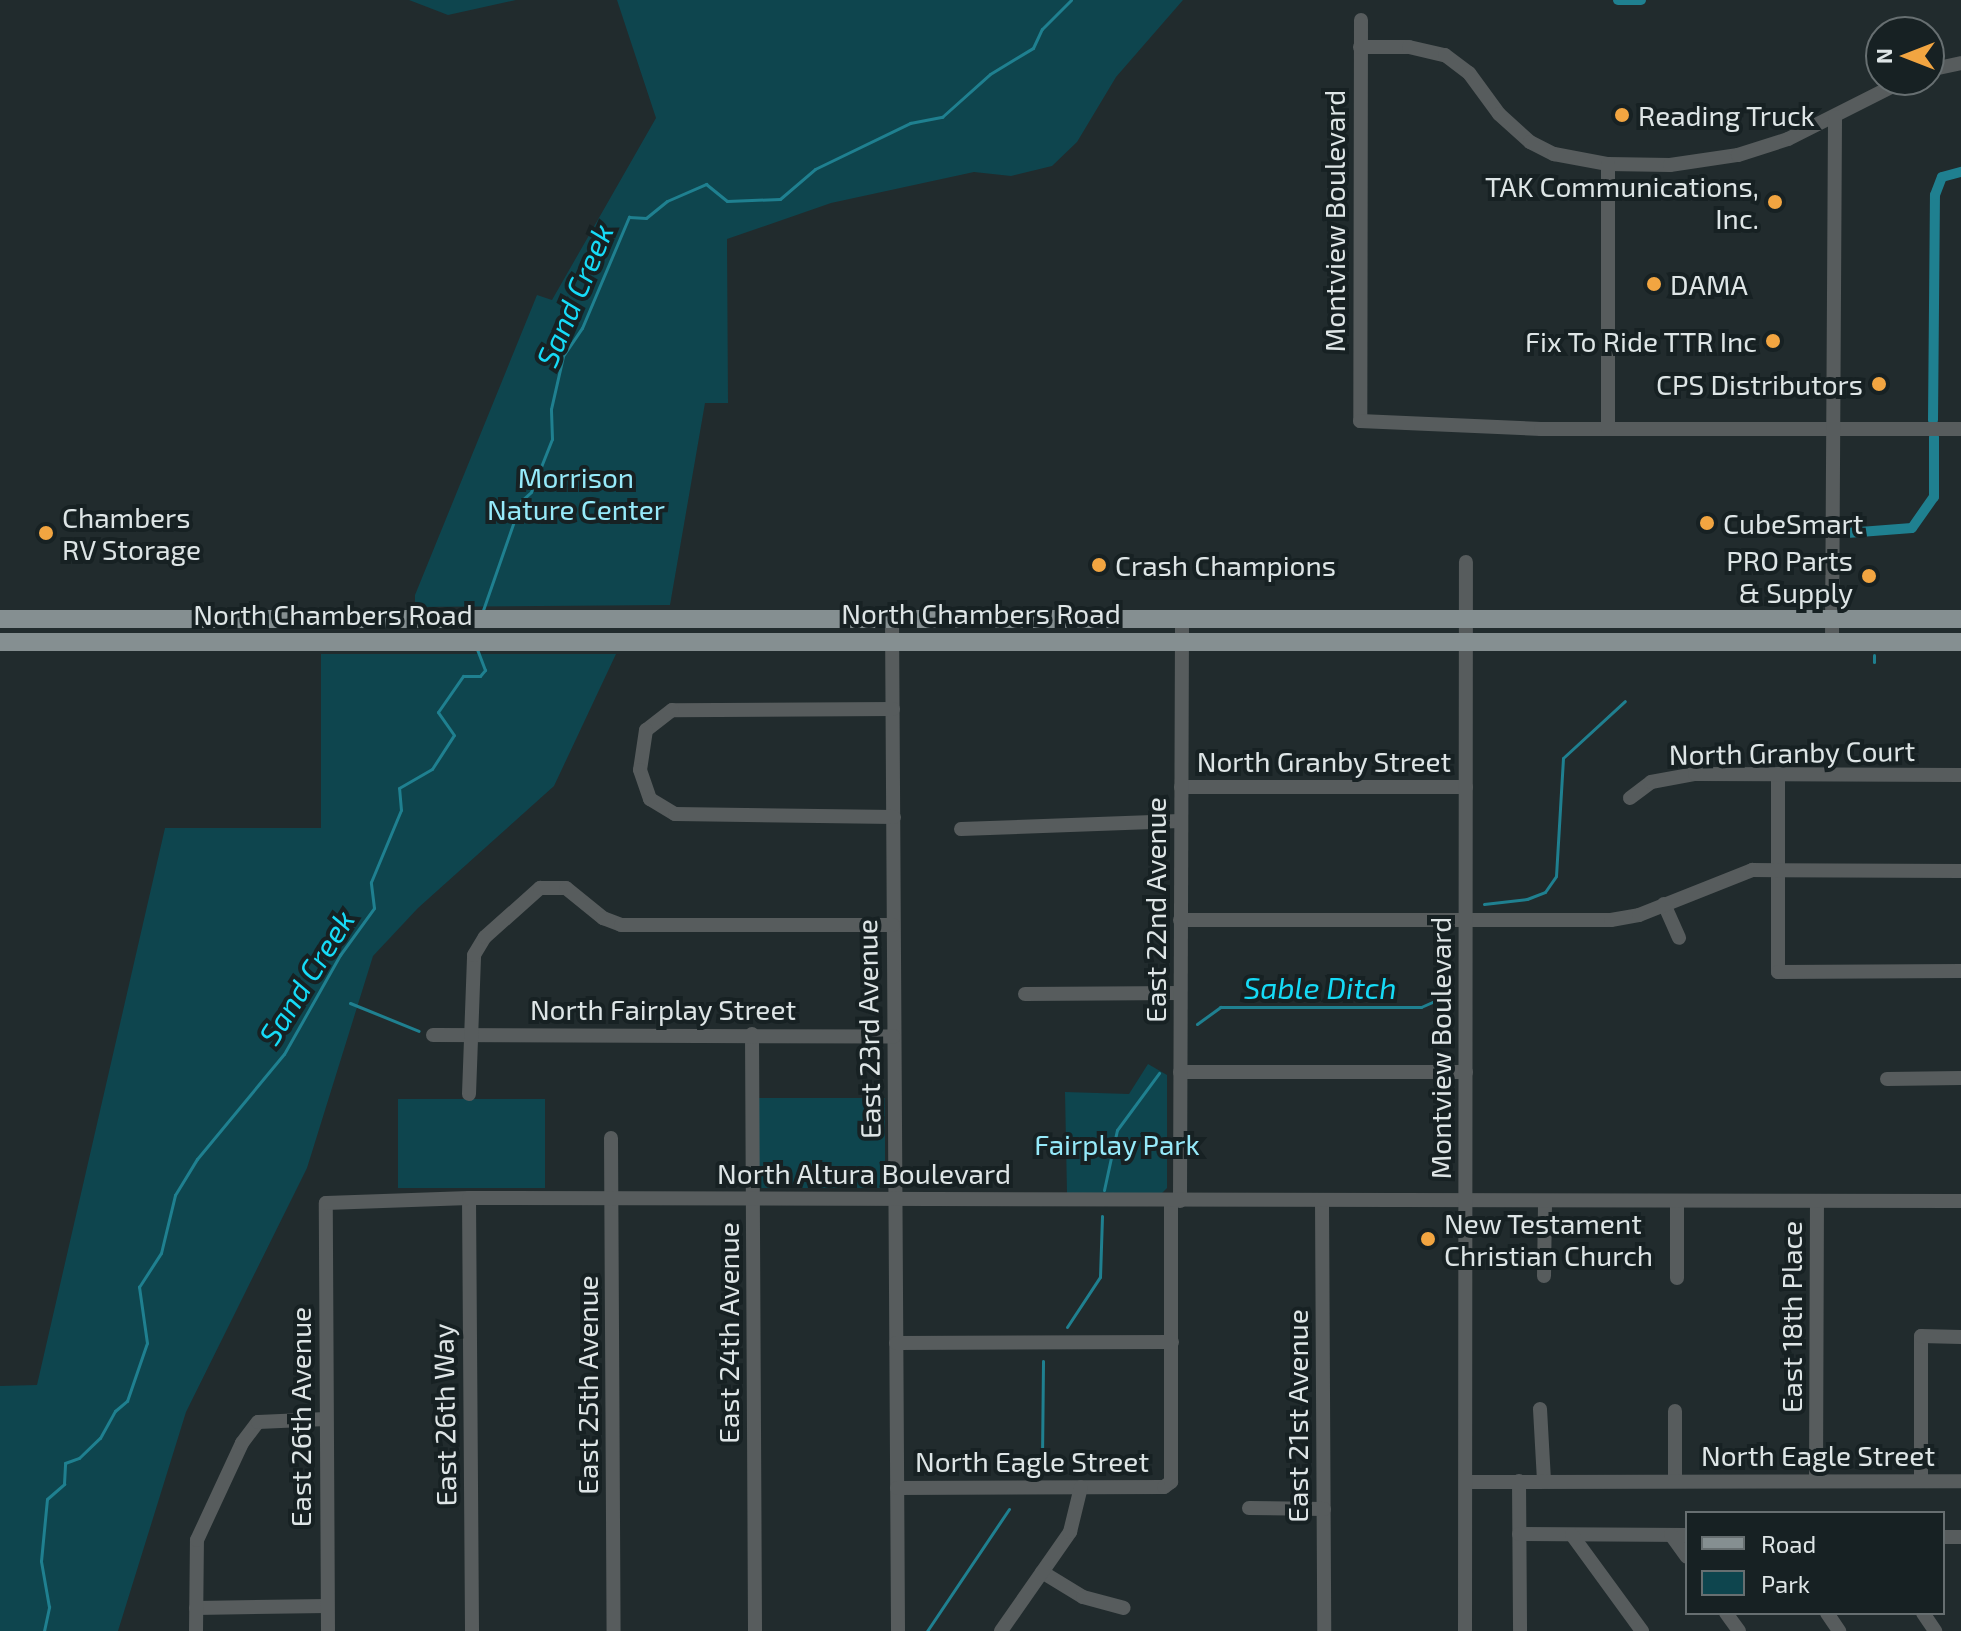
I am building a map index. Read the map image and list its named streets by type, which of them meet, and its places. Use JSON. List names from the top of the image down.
{
  "streets": {
    "main road": ["North Chambers Road"],
    "street": [
      "Montview Boulevard",
      "North Granby Court",
      "North Granby Street",
      "East 22nd Avenue",
      "North Fairplay Street",
      "East 23rd Avenue",
      "North Altura Boulevard",
      "East 18th Place",
      "East 24th Avenue",
      "East 25th Avenue",
      "East 26th Way",
      "East 21st Avenue",
      "East 26th Avenue",
      "North Eagle Street"
    ]
  },
  "crossings": [
    ["Montview Boulevard", "North Chambers Road"],
    ["Montview Boulevard", "North Granby Street"],
    ["Montview Boulevard", "North Altura Boulevard"],
    ["Montview Boulevard", "North Eagle Street"],
    ["North Chambers Road", "East 22nd Avenue"],
    ["North Chambers Road", "East 23rd Avenue"],
    ["North Granby Street", "East 22nd Avenue"],
    ["East 22nd Avenue", "North Altura Boulevard"],
    ["East 22nd Avenue", "North Eagle Street"],
    ["North Fairplay Street", "East 23rd Avenue"],
    ["North Fairplay Street", "East 24th Avenue"],
    ["East 23rd Avenue", "North Altura Boulevard"],
    ["East 23rd Avenue", "North Eagle Street"],
    ["North Altura Boulevard", "East 18th Place"],
    ["North Altura Boulevard", "East 24th Avenue"],
    ["North Altura Boulevard", "East 25th Avenue"],
    ["North Altura Boulevard", "East 26th Way"],
    ["North Altura Boulevard", "East 21st Avenue"],
    ["North Altura Boulevard", "East 26th Avenue"],
    ["East 18th Place", "North Eagle Street"]
  ],
  "water": ["Sand Creek", "Sable Ditch"],
  "parks": ["Morrison Nature Center", "Fairplay Park"],
  "places": [
    "Reading Truck",
    "TAK Communications, Inc.",
    "DAMA",
    "Fix To Ride TTR Inc",
    "CPS Distributors",
    "CubeSmart",
    "Chambers RV Storage",
    "Crash Champions",
    "PRO Parts & Supply",
    "New Testament Christian Church"
  ],
  "legend": ["Road", "Park"],
  "north": "left"
}
